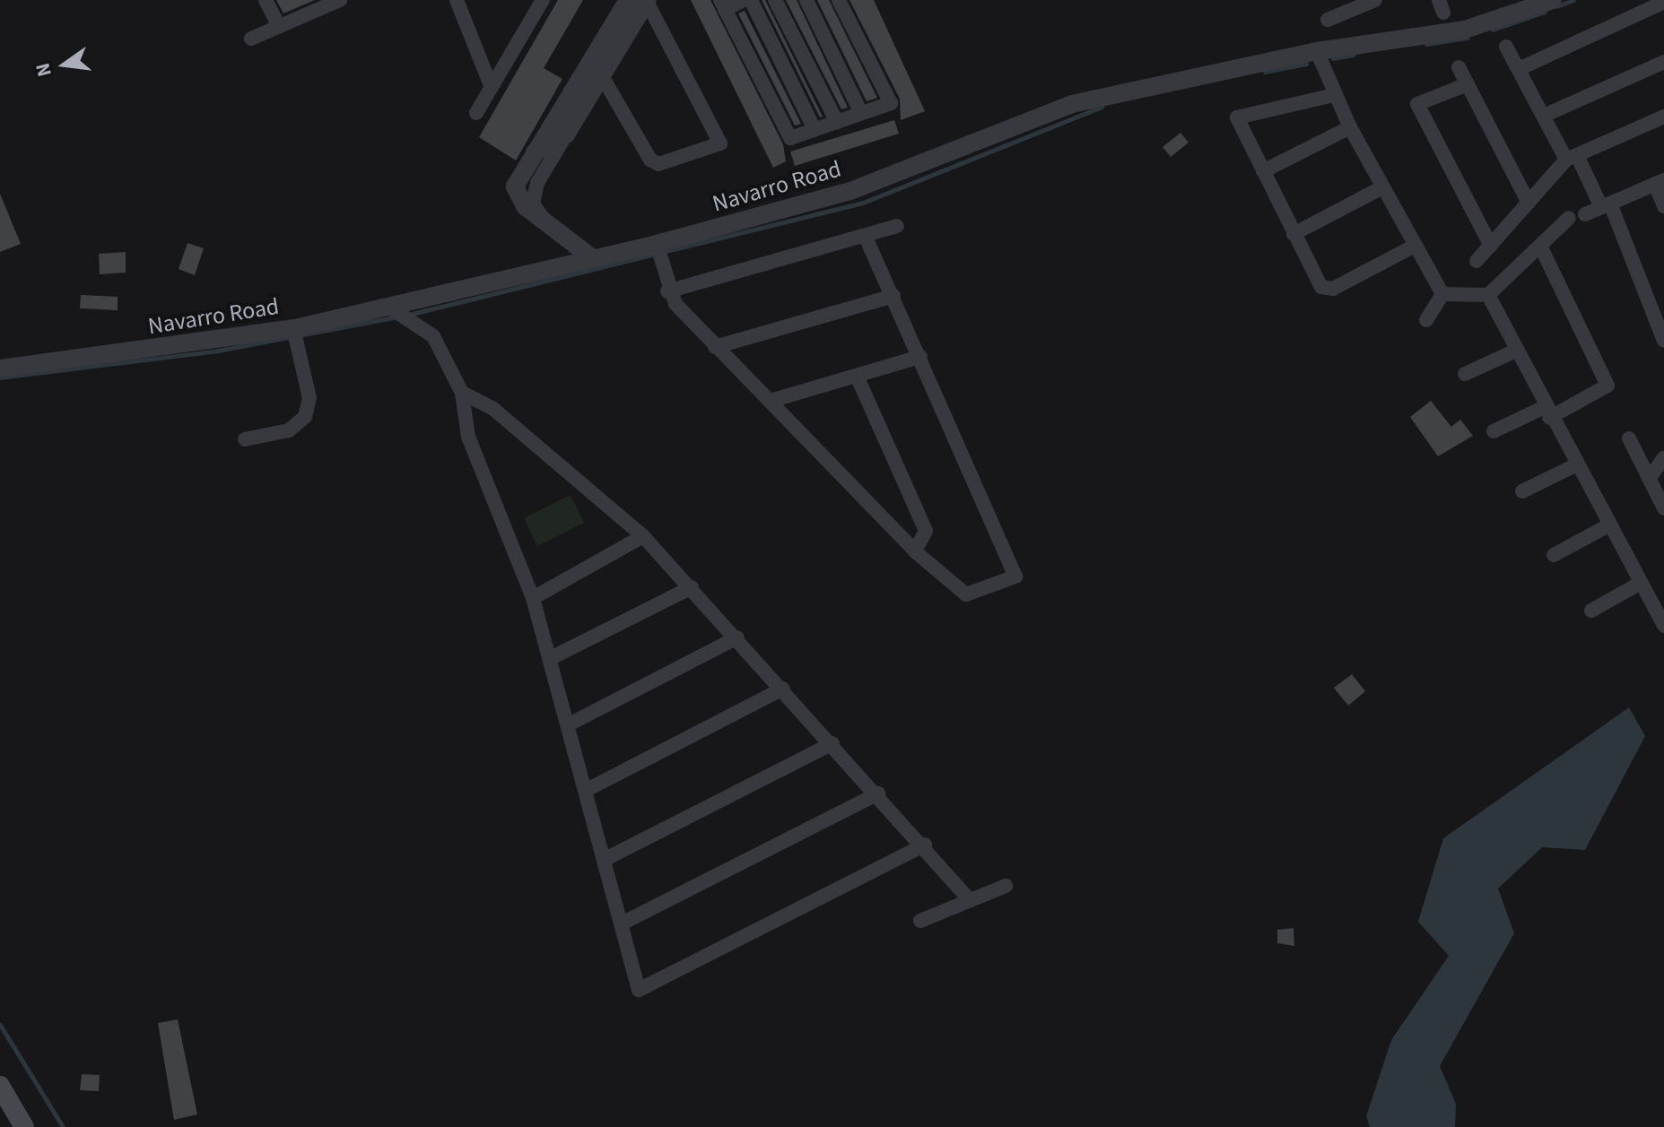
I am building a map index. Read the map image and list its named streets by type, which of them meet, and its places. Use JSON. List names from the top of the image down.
{
  "streets": {
    "street": ["Navarro Road"]
  },
  "north": "left"
}
